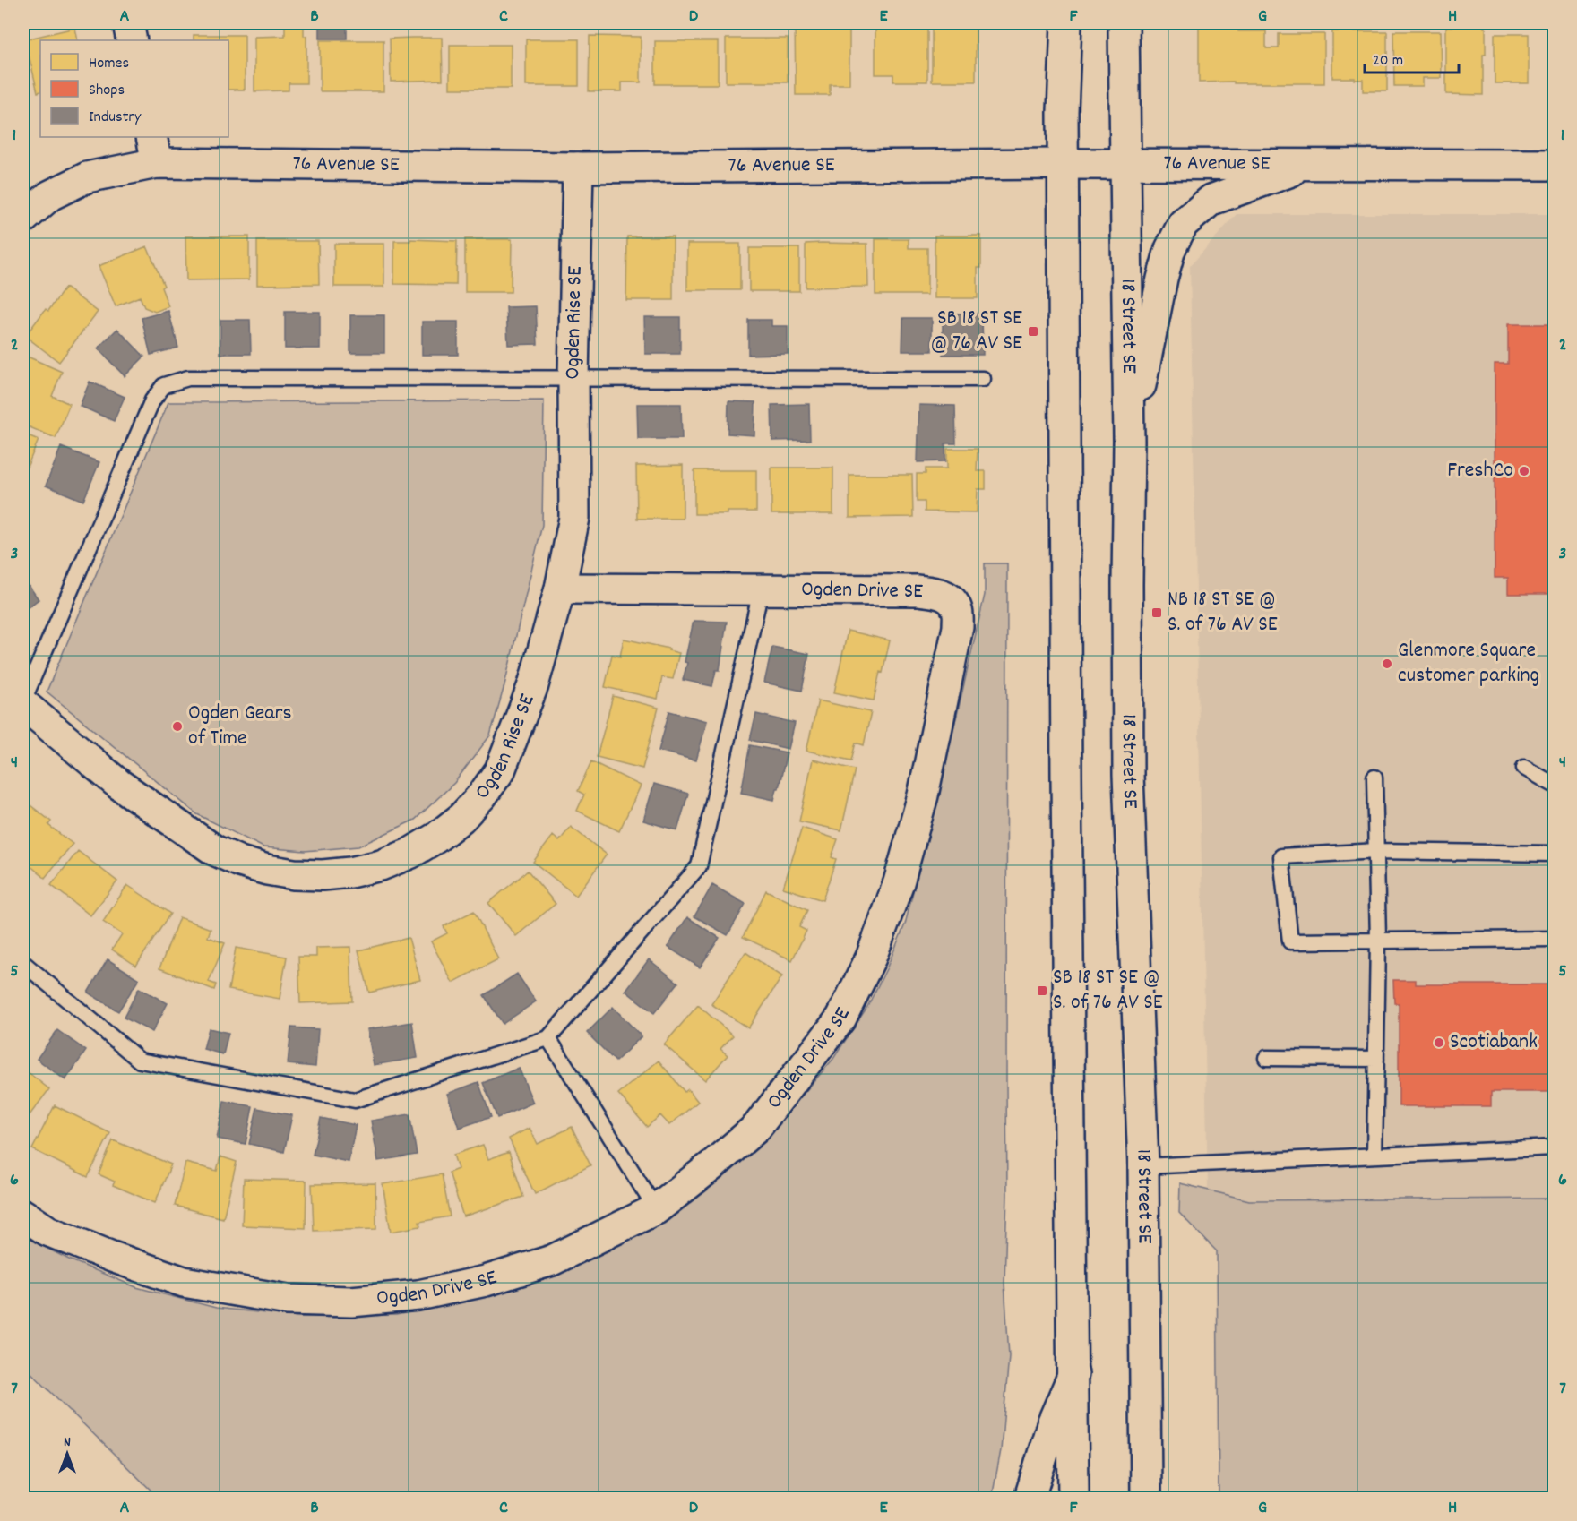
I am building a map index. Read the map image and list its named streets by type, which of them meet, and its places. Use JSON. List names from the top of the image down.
{
  "streets": {
    "main road": [
      "76 Avenue SE",
      "Ogden Rise SE",
      "18 Street SE",
      "Ogden Drive SE"
    ]
  },
  "crossings": [
    ["76 Avenue SE", "Ogden Rise SE"],
    ["76 Avenue SE", "18 Street SE"],
    ["Ogden Rise SE", "Ogden Drive SE"]
  ],
  "places": {
    "transit": ["SB 18 ST SE @ 76 AV SE", "NB 18 ST SE @ S. of 76 AV SE", "SB 18 ST SE @ S. of 76 AV SE"],
    "other": [
      "FreshCo",
      "Glenmore Square customer parking",
      "Ogden Gears of Time",
      "Scotiabank"
    ]
  },
  "legend": ["Homes", "Shops", "Industry"],
  "scale_bar": "20 m",
  "north": "top",
  "grid": {
    "columns": [
      "A",
      "B",
      "C",
      "D",
      "E",
      "F",
      "G",
      "H"
    ],
    "rows": [
      "1",
      "2",
      "3",
      "4",
      "5",
      "6",
      "7"
    ]
  }
}
